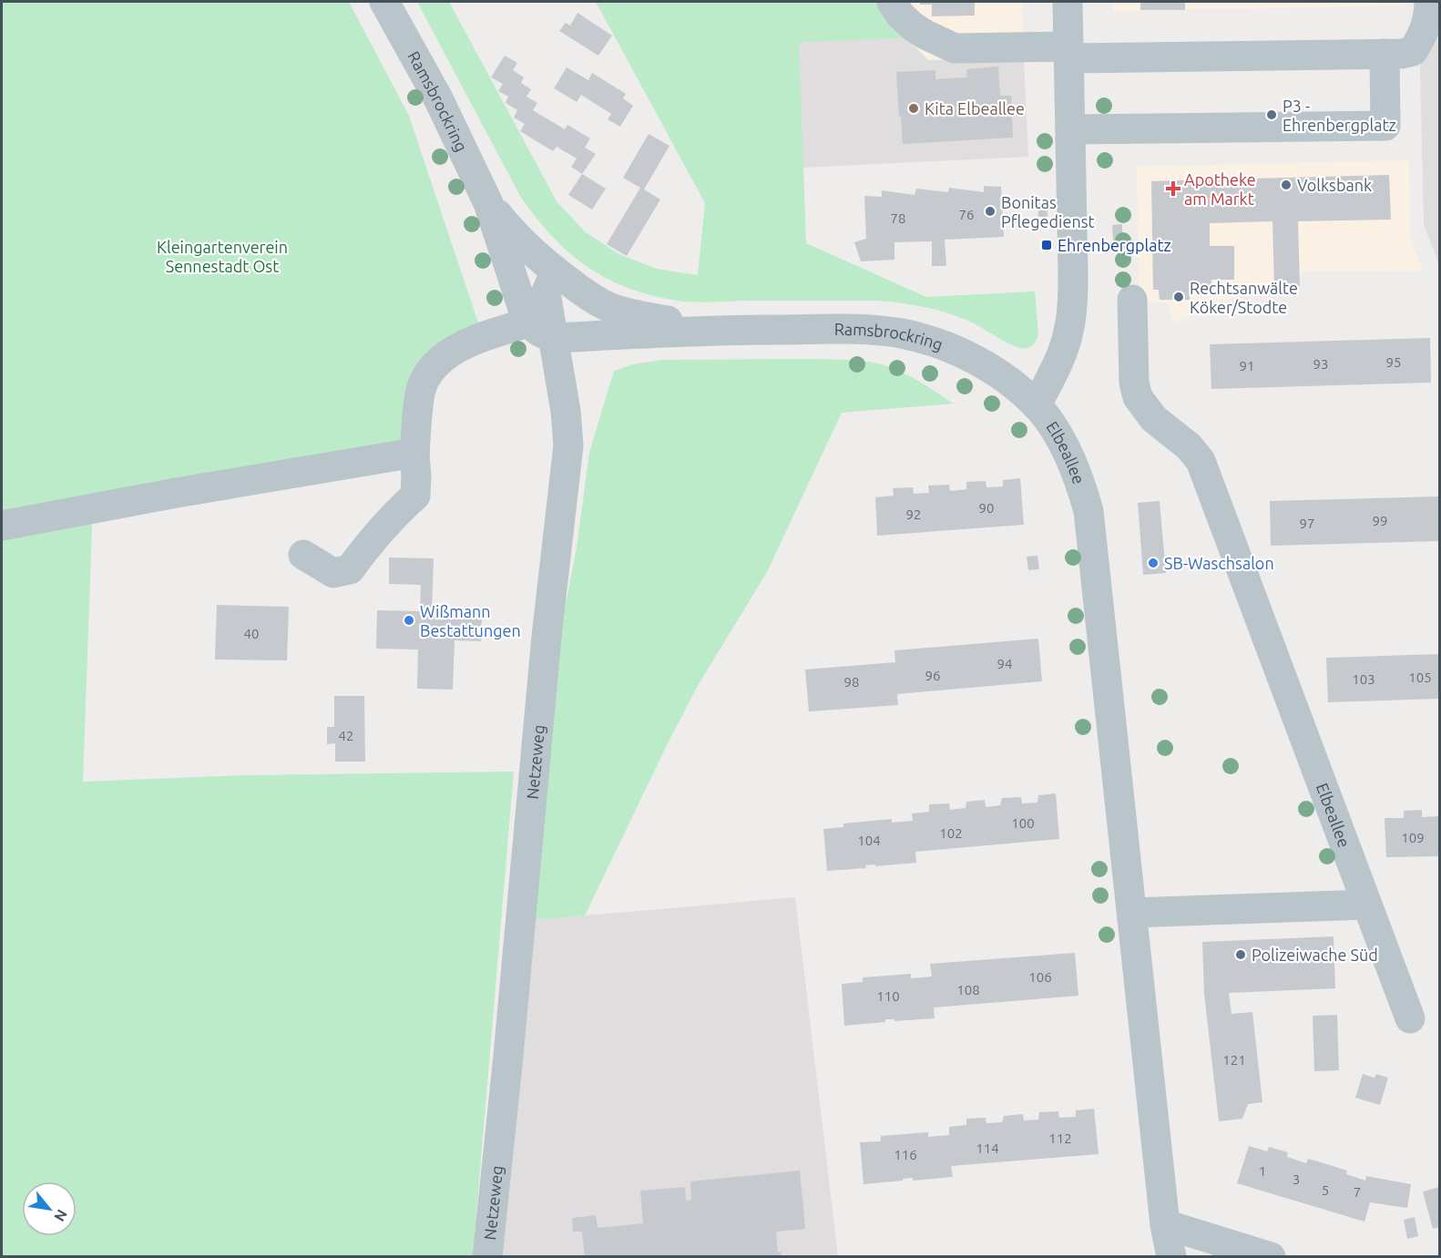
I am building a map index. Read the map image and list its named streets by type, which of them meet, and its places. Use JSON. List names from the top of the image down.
{
  "streets": {
    "street": ["Ramsbrockring", "Elbeallee", "Netzeweg"]
  },
  "crossings": [
    ["Ramsbrockring", "Elbeallee"],
    ["Ramsbrockring", "Netzeweg"]
  ],
  "parks": ["Kleingartenverein Sennestadt Ost"],
  "places": {
    "other": [
      "Kita Elbeallee",
      "P3 - Ehrenbergplatz",
      "Volksbank",
      "Bonitas Pflegedienst",
      "Rechtsanwälte Köker/Stodte",
      "SB-Waschsalon",
      "Wißmann Bestattungen",
      "Polizeiwache Süd"
    ],
    "health": ["Apotheke am Markt"],
    "transit": ["Ehrenbergplatz"]
  },
  "house_numbers": [
    "76",
    "78",
    "95",
    "93",
    "91",
    "90",
    "92",
    "99",
    "97",
    "40",
    "94",
    "96",
    "105",
    "103",
    "98",
    "42",
    "100",
    "102",
    "109",
    "104",
    "106",
    "108",
    "110",
    "121",
    "112",
    "114",
    "116",
    "1",
    "3",
    "5",
    "7"
  ],
  "north": "bottom right"
}
